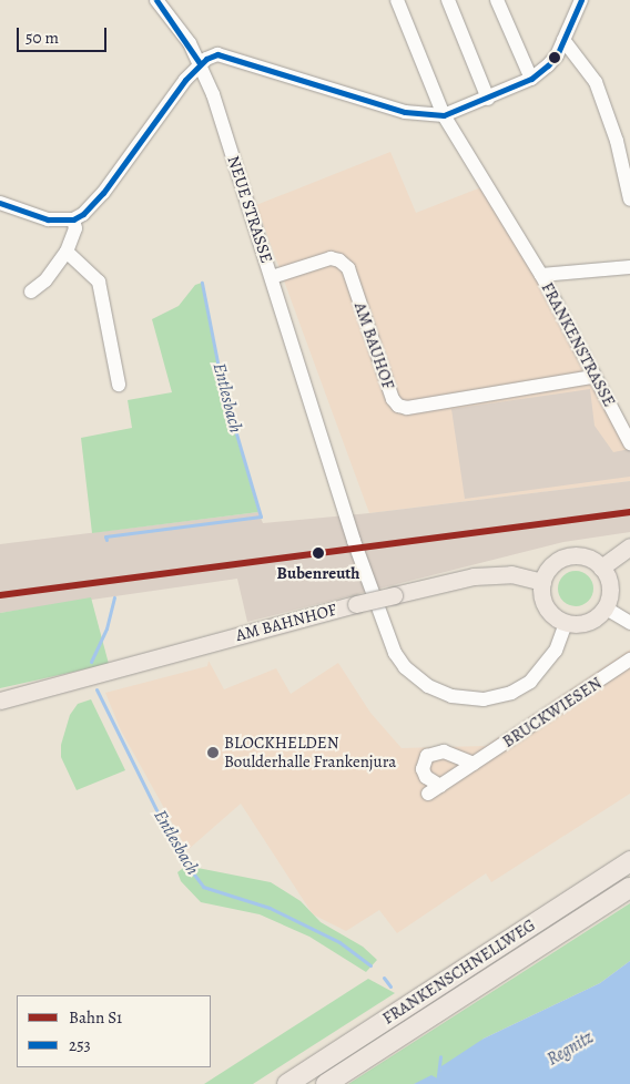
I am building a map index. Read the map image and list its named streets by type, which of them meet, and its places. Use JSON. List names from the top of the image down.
{
  "streets": {
    "highway": ["FRANKENSCHNELLWEG"],
    "main road": ["AM BAHNHOF"],
    "street": [
      "NEUE STRASSE",
      "FRANKENSTRASSE",
      "AM BAUHOF",
      "BRUCKWIESEN"
    ]
  },
  "crossings": [
    ["NEUE STRASSE", "AM BAUHOF"],
    ["NEUE STRASSE", "AM BAHNHOF"],
    ["FRANKENSTRASSE", "AM BAUHOF"]
  ],
  "water": ["Entlesbach", "Regnitz"],
  "places": ["Bubenreuth", "BLOCKHELDEN Boulderhalle Frankenjura"],
  "lines": ["transit line 253", "rail line S1"],
  "legend": ["Bahn S1", "253"],
  "scale_bar": "50 m"
}
